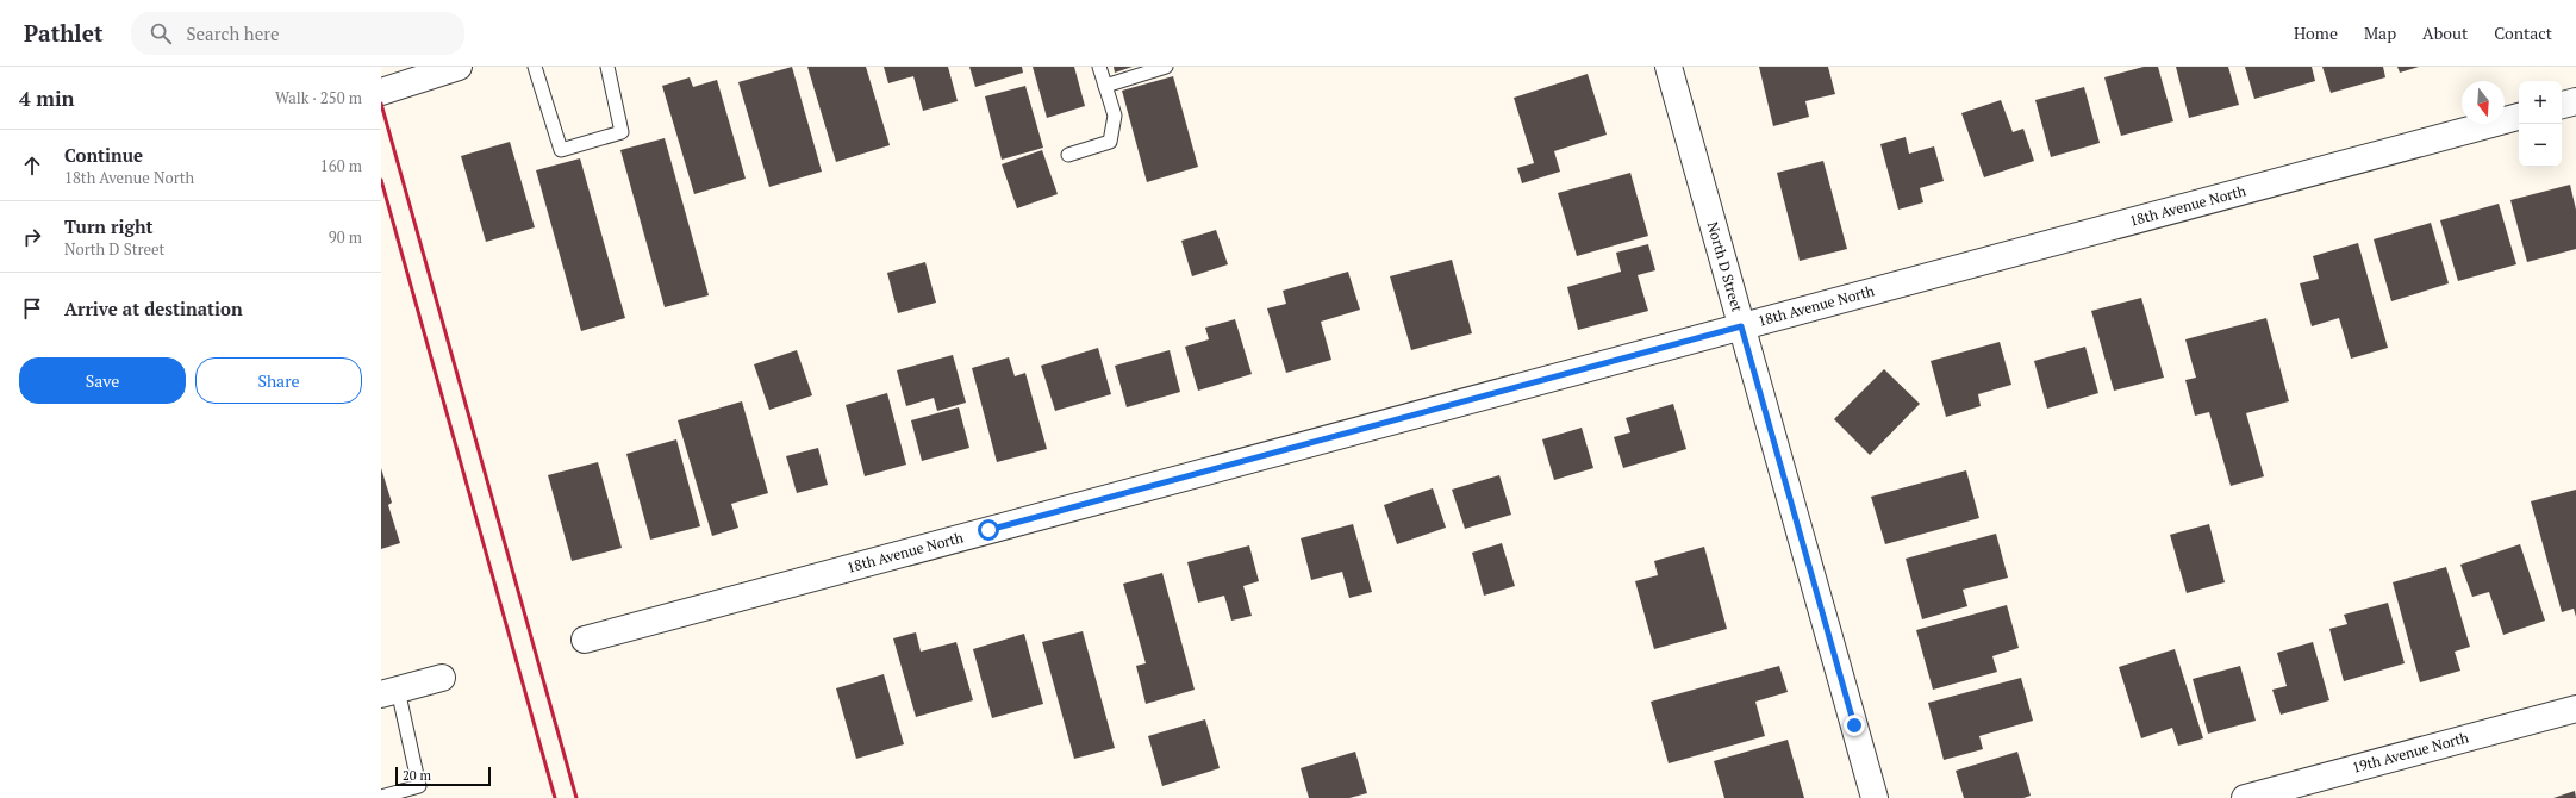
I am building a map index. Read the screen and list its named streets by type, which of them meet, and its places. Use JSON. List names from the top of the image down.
{
  "streets": {
    "street": ["18th Avenue North", "North D Street", "19th Avenue North"]
  },
  "crossings": [
    ["18th Avenue North", "North D Street"]
  ],
  "scale_bar": "20 m",
  "north": "bottom",
  "page": {
    "header": "Pathlet",
    "search": "Search here",
    "nav": [
      "Home",
      "Map",
      "About",
      "Contact"
    ],
    "heading": ["4 min", "Walk · 250 m"],
    "map_buttons": ["+", "−"],
    "list": [
      ["Continue", "18th Avenue North", "160 m"],
      ["Turn right", "North D Street", "90 m"],
      "Arrive at destination"
    ],
    "buttons": ["Save", "Share"],
    "scale": "20 m"
  }
}
